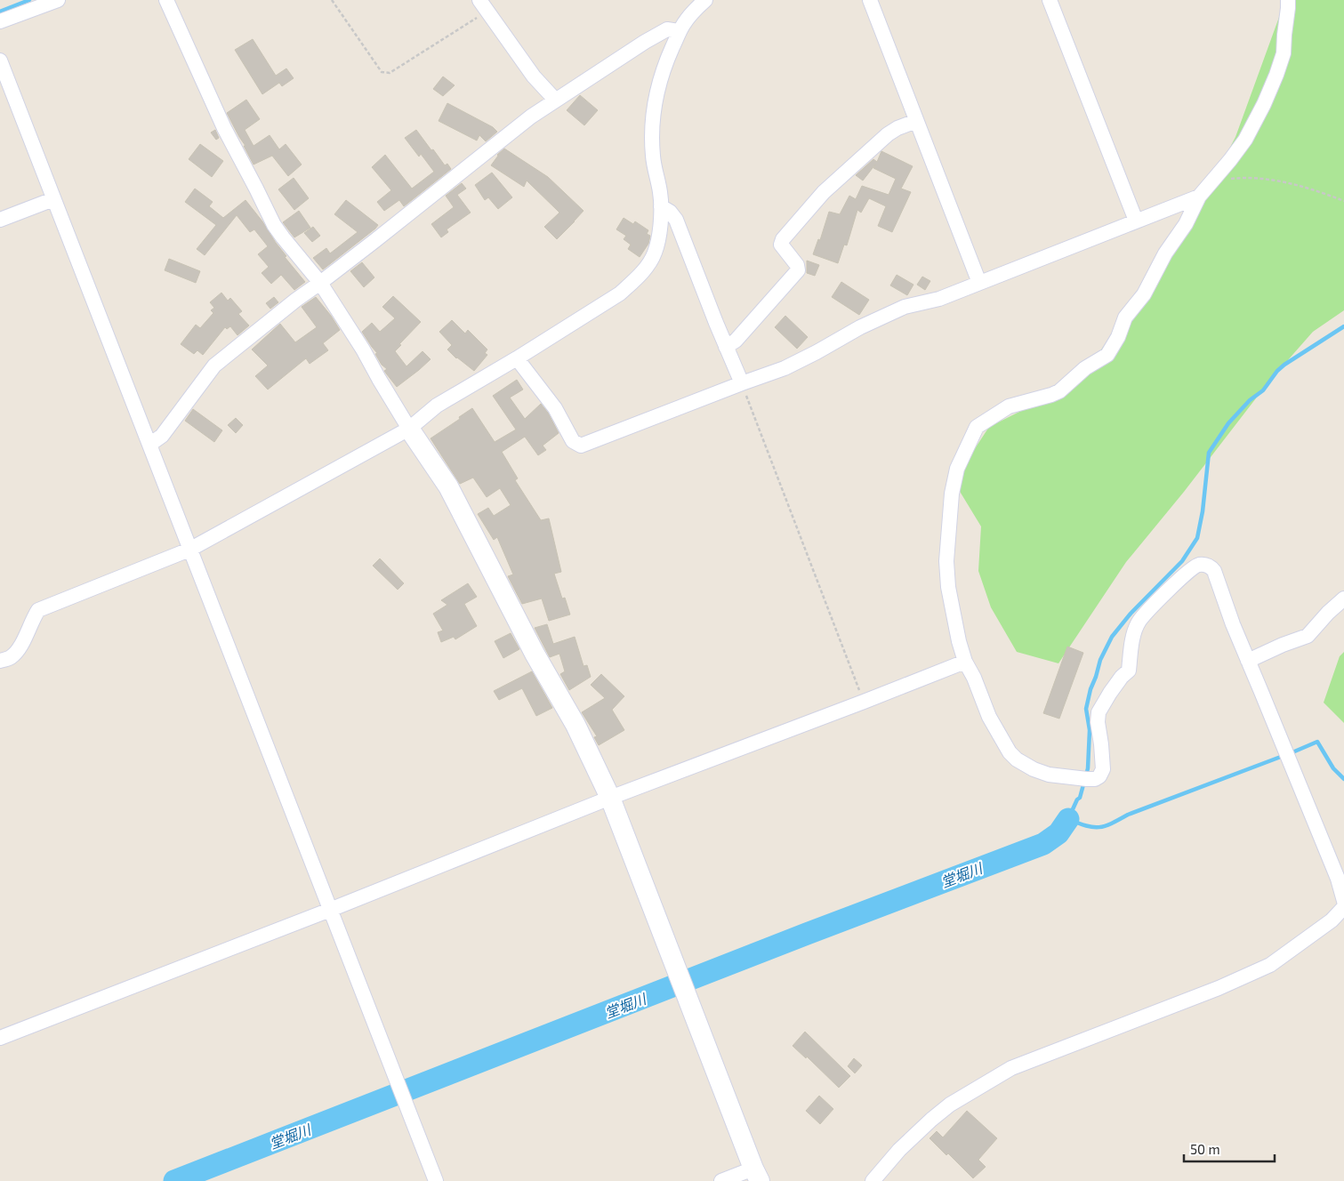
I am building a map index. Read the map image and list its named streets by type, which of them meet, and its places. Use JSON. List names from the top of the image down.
{
  "water": ["堂堀川"],
  "scale_bar": "50 m"
}
